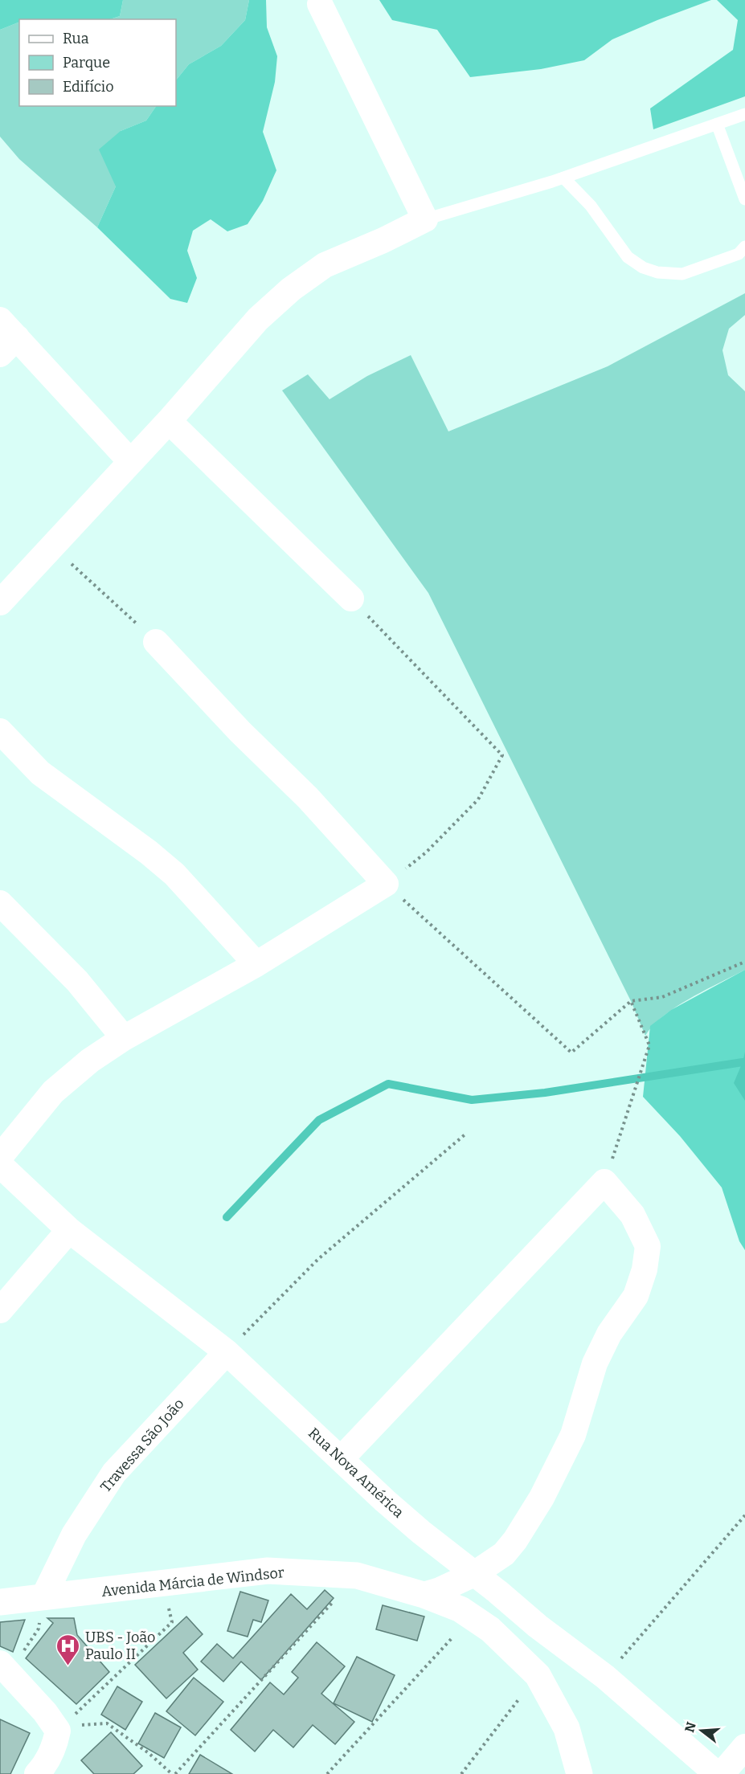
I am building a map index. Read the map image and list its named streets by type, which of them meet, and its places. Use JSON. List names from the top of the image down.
{
  "streets": {
    "street": ["Travessa São João", "Rua Nova América", "Avenida Márcia de Windsor"]
  },
  "crossings": [
    ["Travessa São João", "Rua Nova América"],
    ["Travessa São João", "Avenida Márcia de Windsor"]
  ],
  "places": {
    "hospital": ["UBS - João Paulo II"]
  },
  "legend": ["Rua", "Parque", "Edifício"],
  "north": "left"
}
